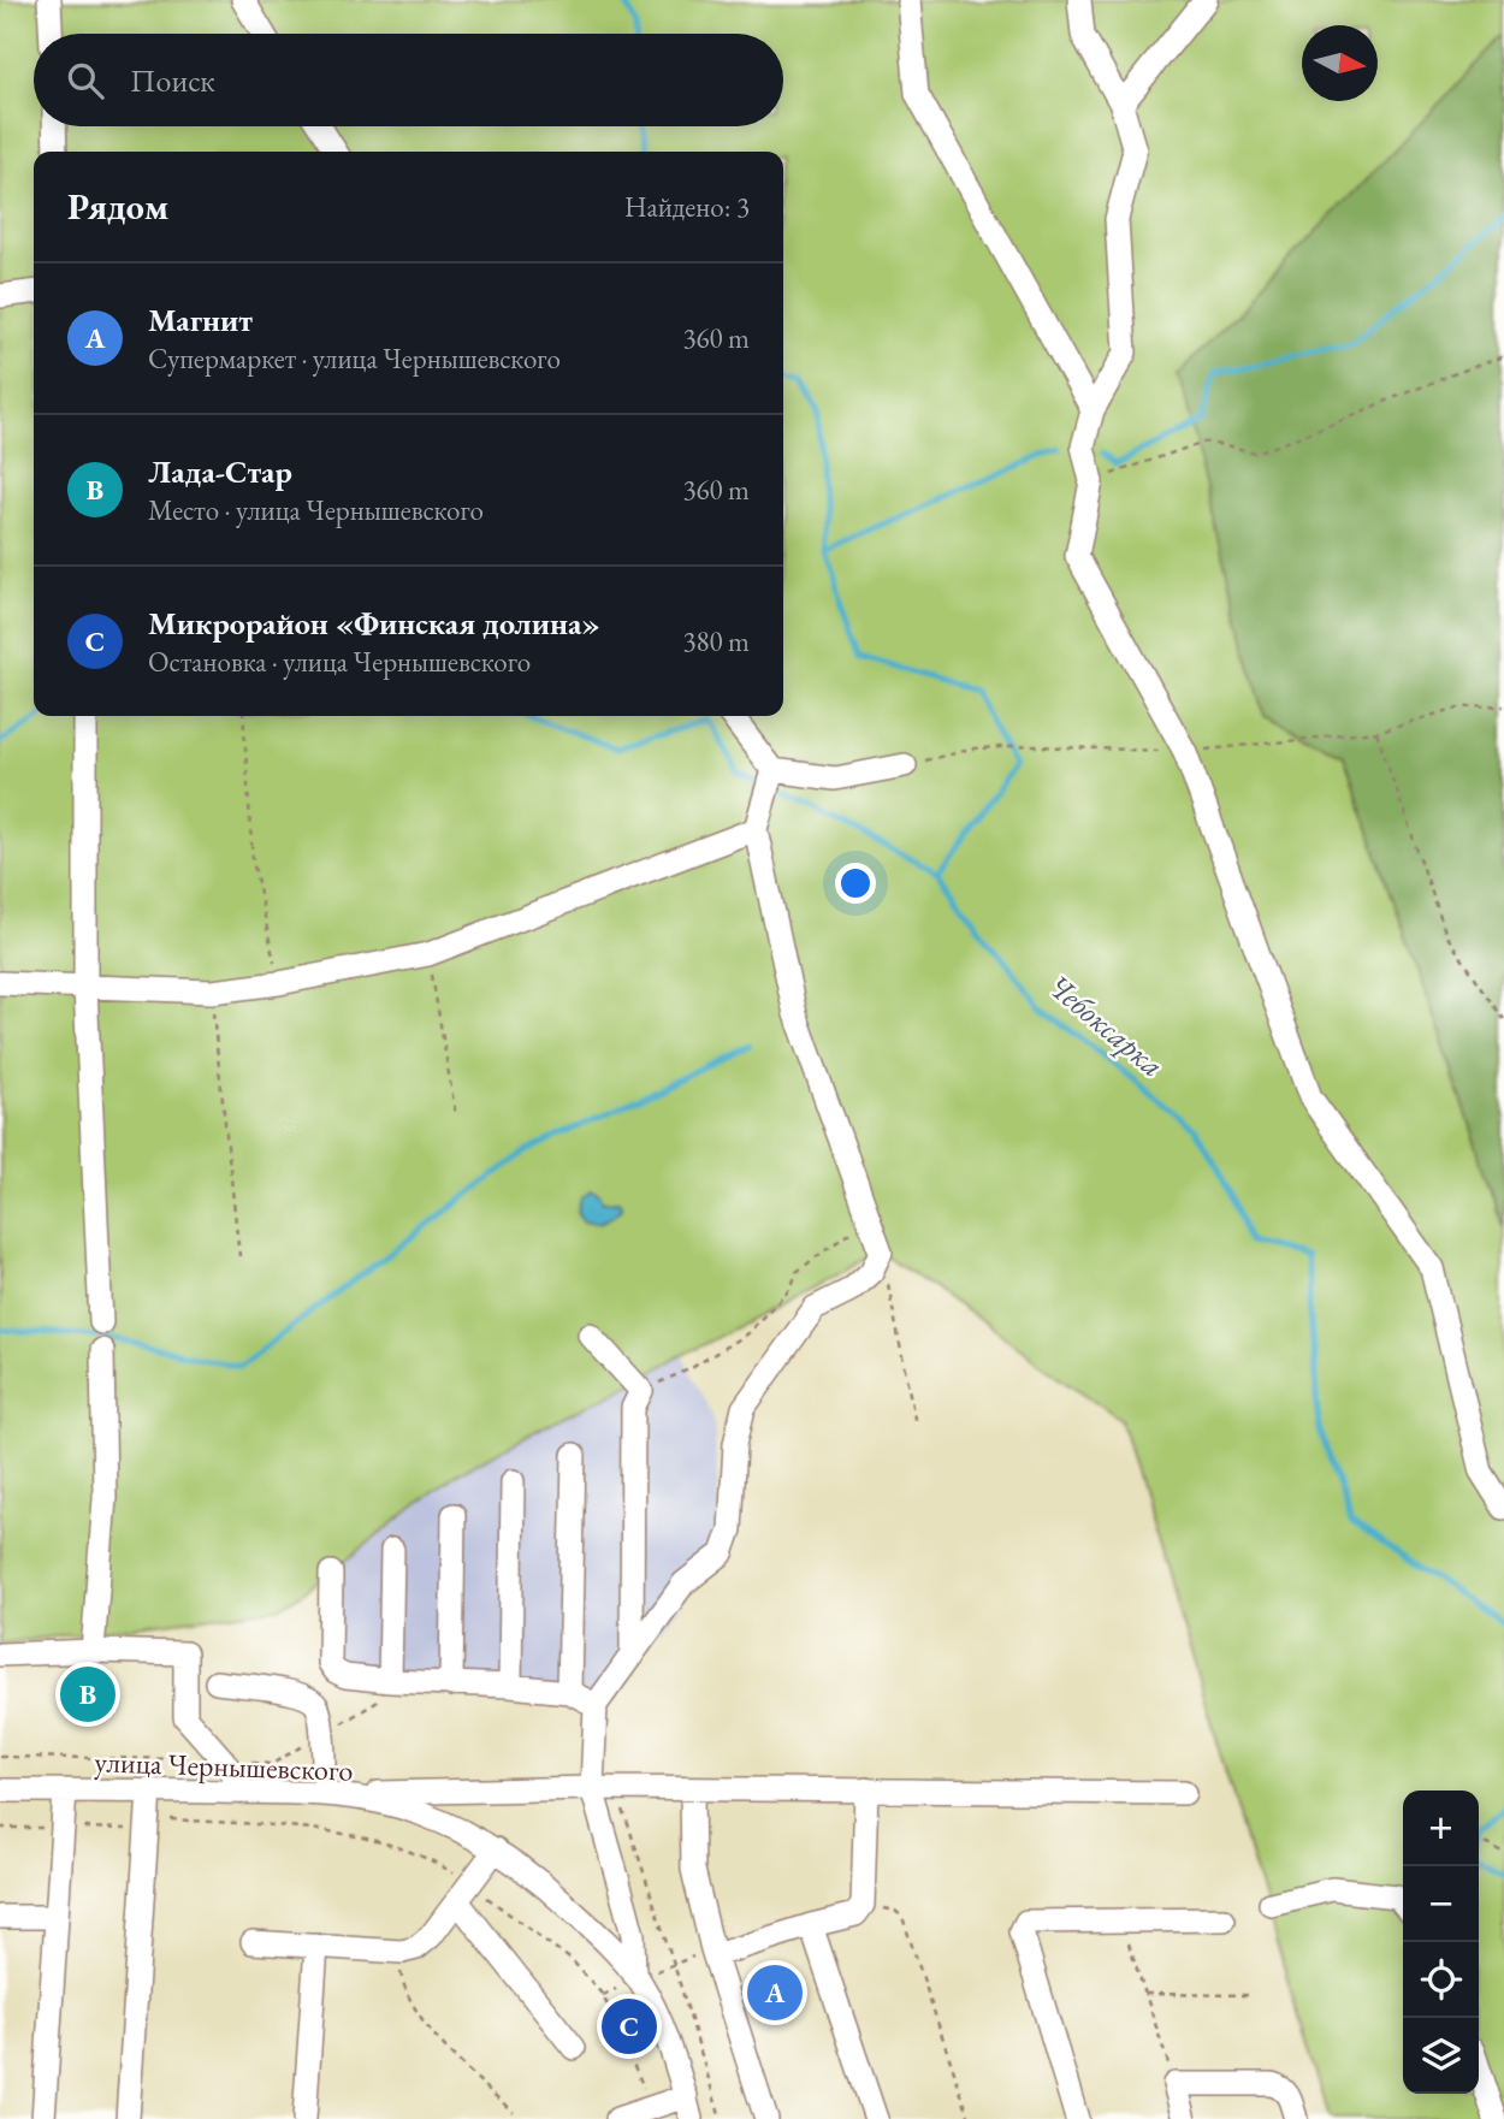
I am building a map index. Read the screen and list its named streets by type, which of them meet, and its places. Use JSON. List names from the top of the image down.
{
  "streets": {
    "street": ["улица Чернышевского"]
  },
  "water": ["Чебоксарка"],
  "north": "right",
  "page": {
    "search": "Поиск",
    "heading": ["Рядом", "Найдено: 3"],
    "list": [
      {
        "mark": "A",
        "name": "Магнит",
        "note": "Супермаркет · улица Чернышевского",
        "value": "360 m"
      },
      {
        "mark": "B",
        "name": "Лада-Стар",
        "note": "Место · улица Чернышевского",
        "value": "360 m"
      },
      {
        "mark": "C",
        "name": "Микрорайон «Финская долина»",
        "note": "Остановка · улица Чернышевского",
        "value": "380 m"
      }
    ],
    "pins": ["B", "A", "C"],
    "map_buttons": ["+", "−"]
  }
}
